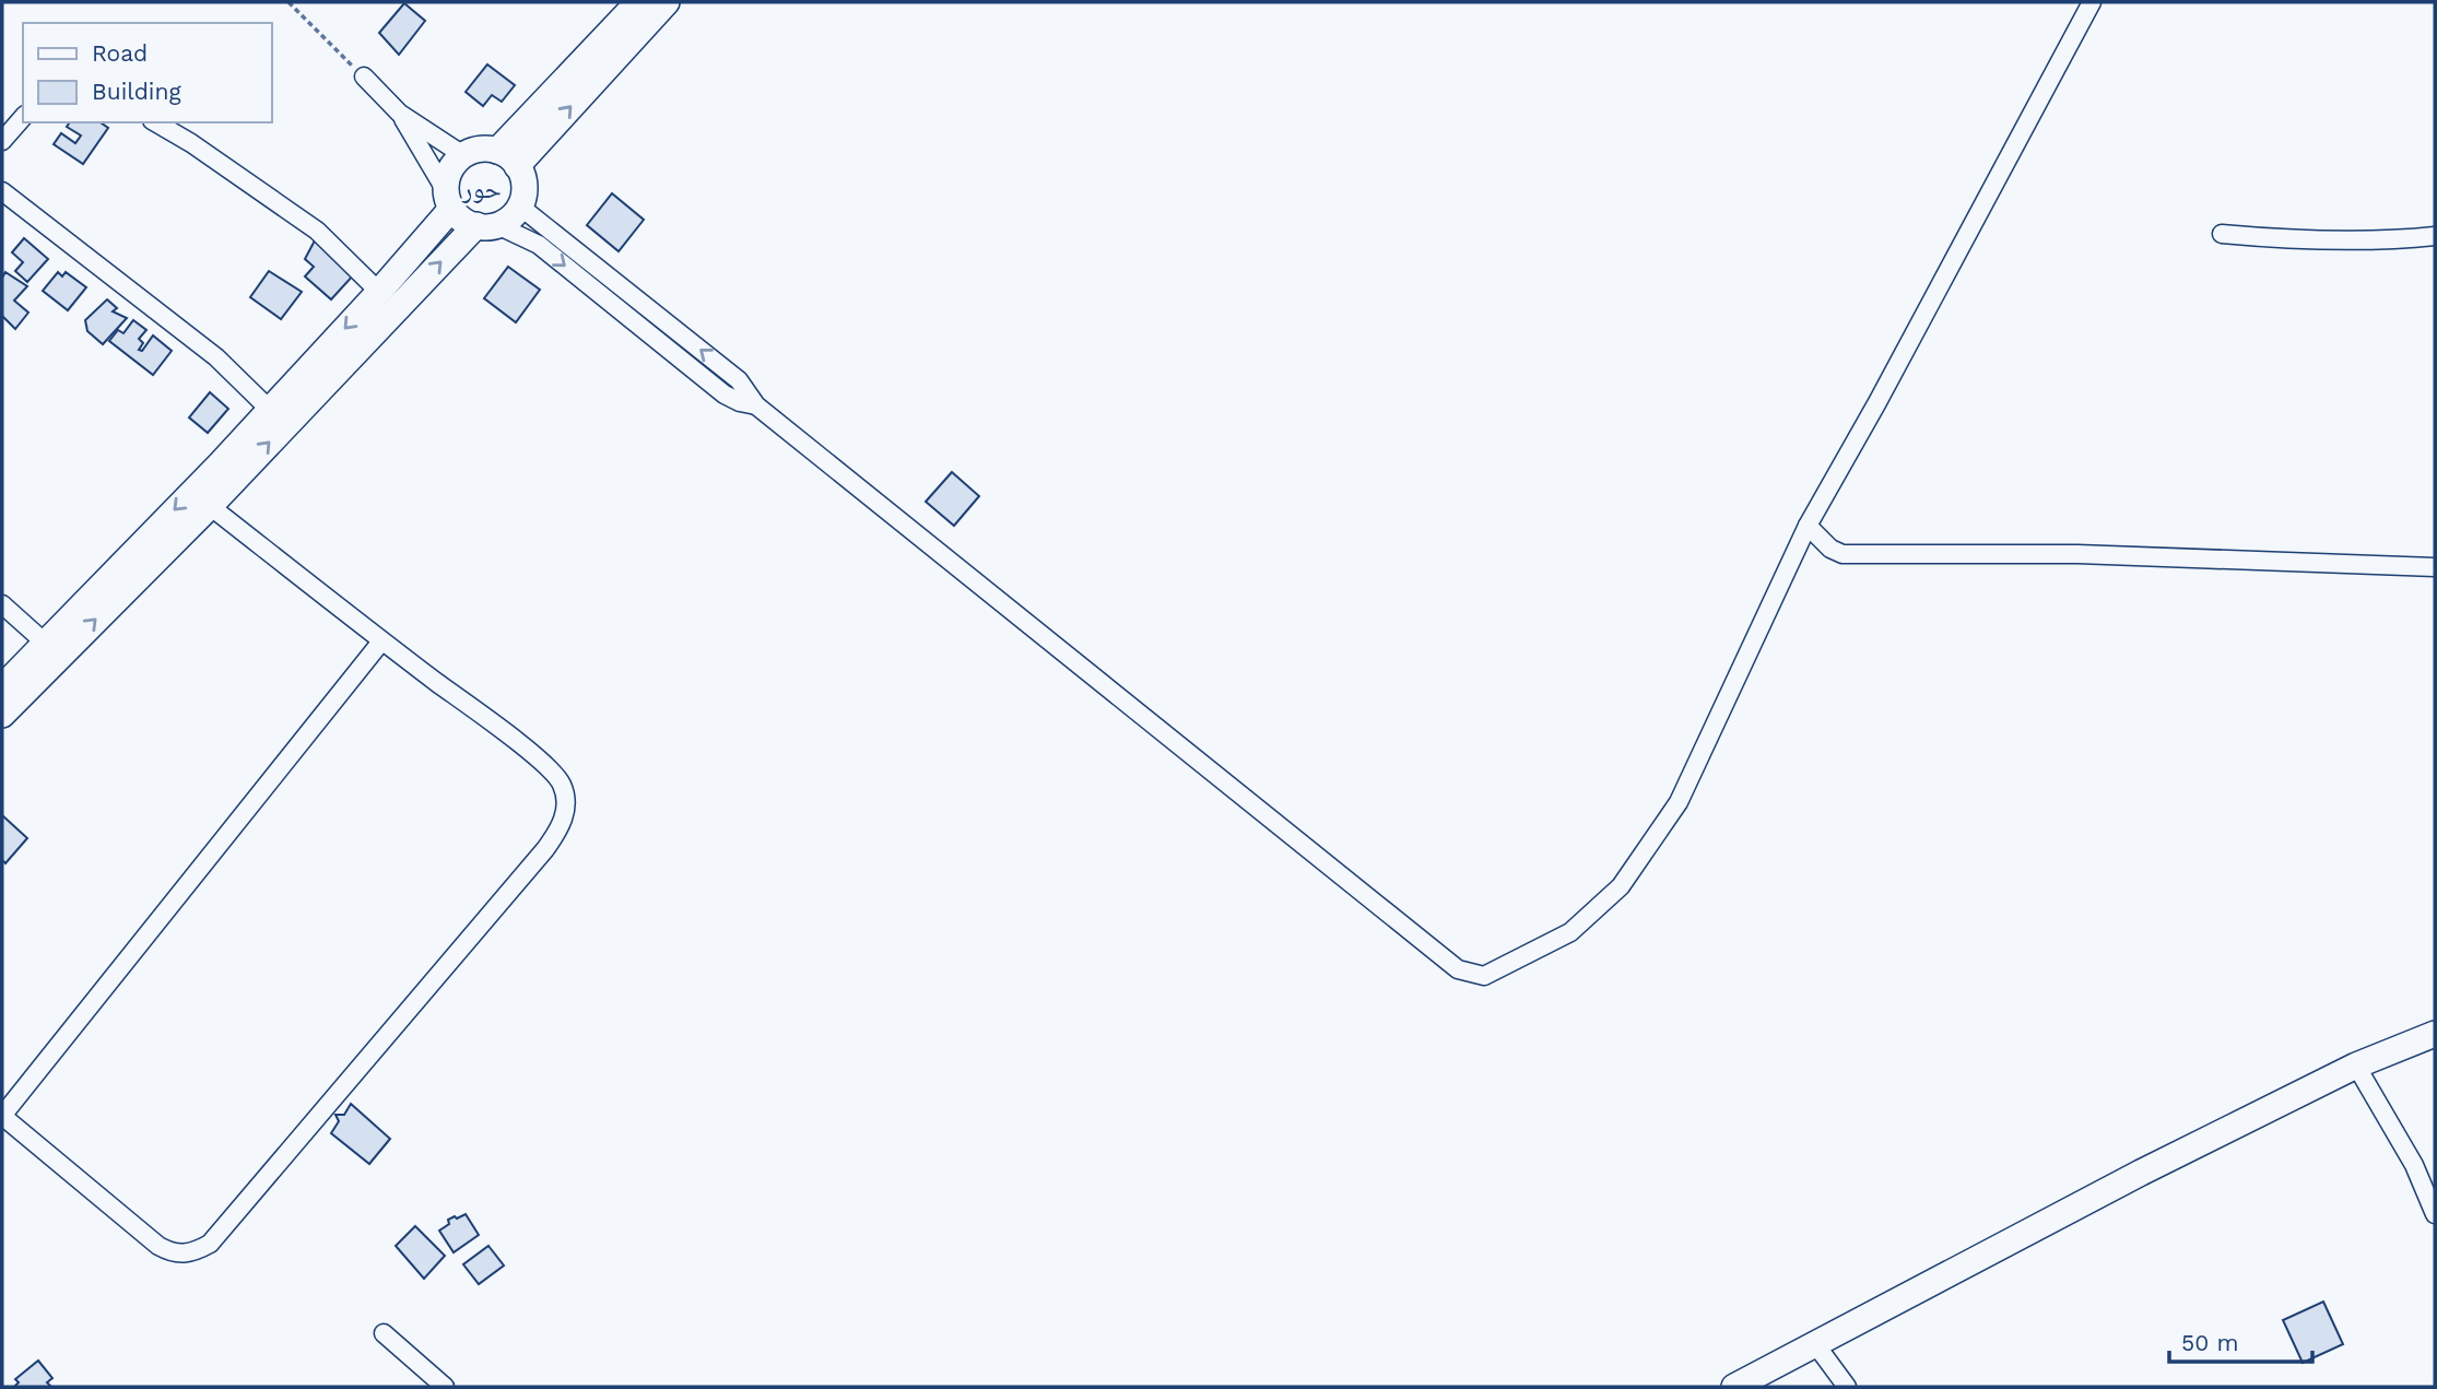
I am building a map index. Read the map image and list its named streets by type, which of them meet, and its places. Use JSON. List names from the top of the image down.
{
  "districts": ["حور"],
  "legend": ["Road", "Building"],
  "scale_bar": "50 m"
}
